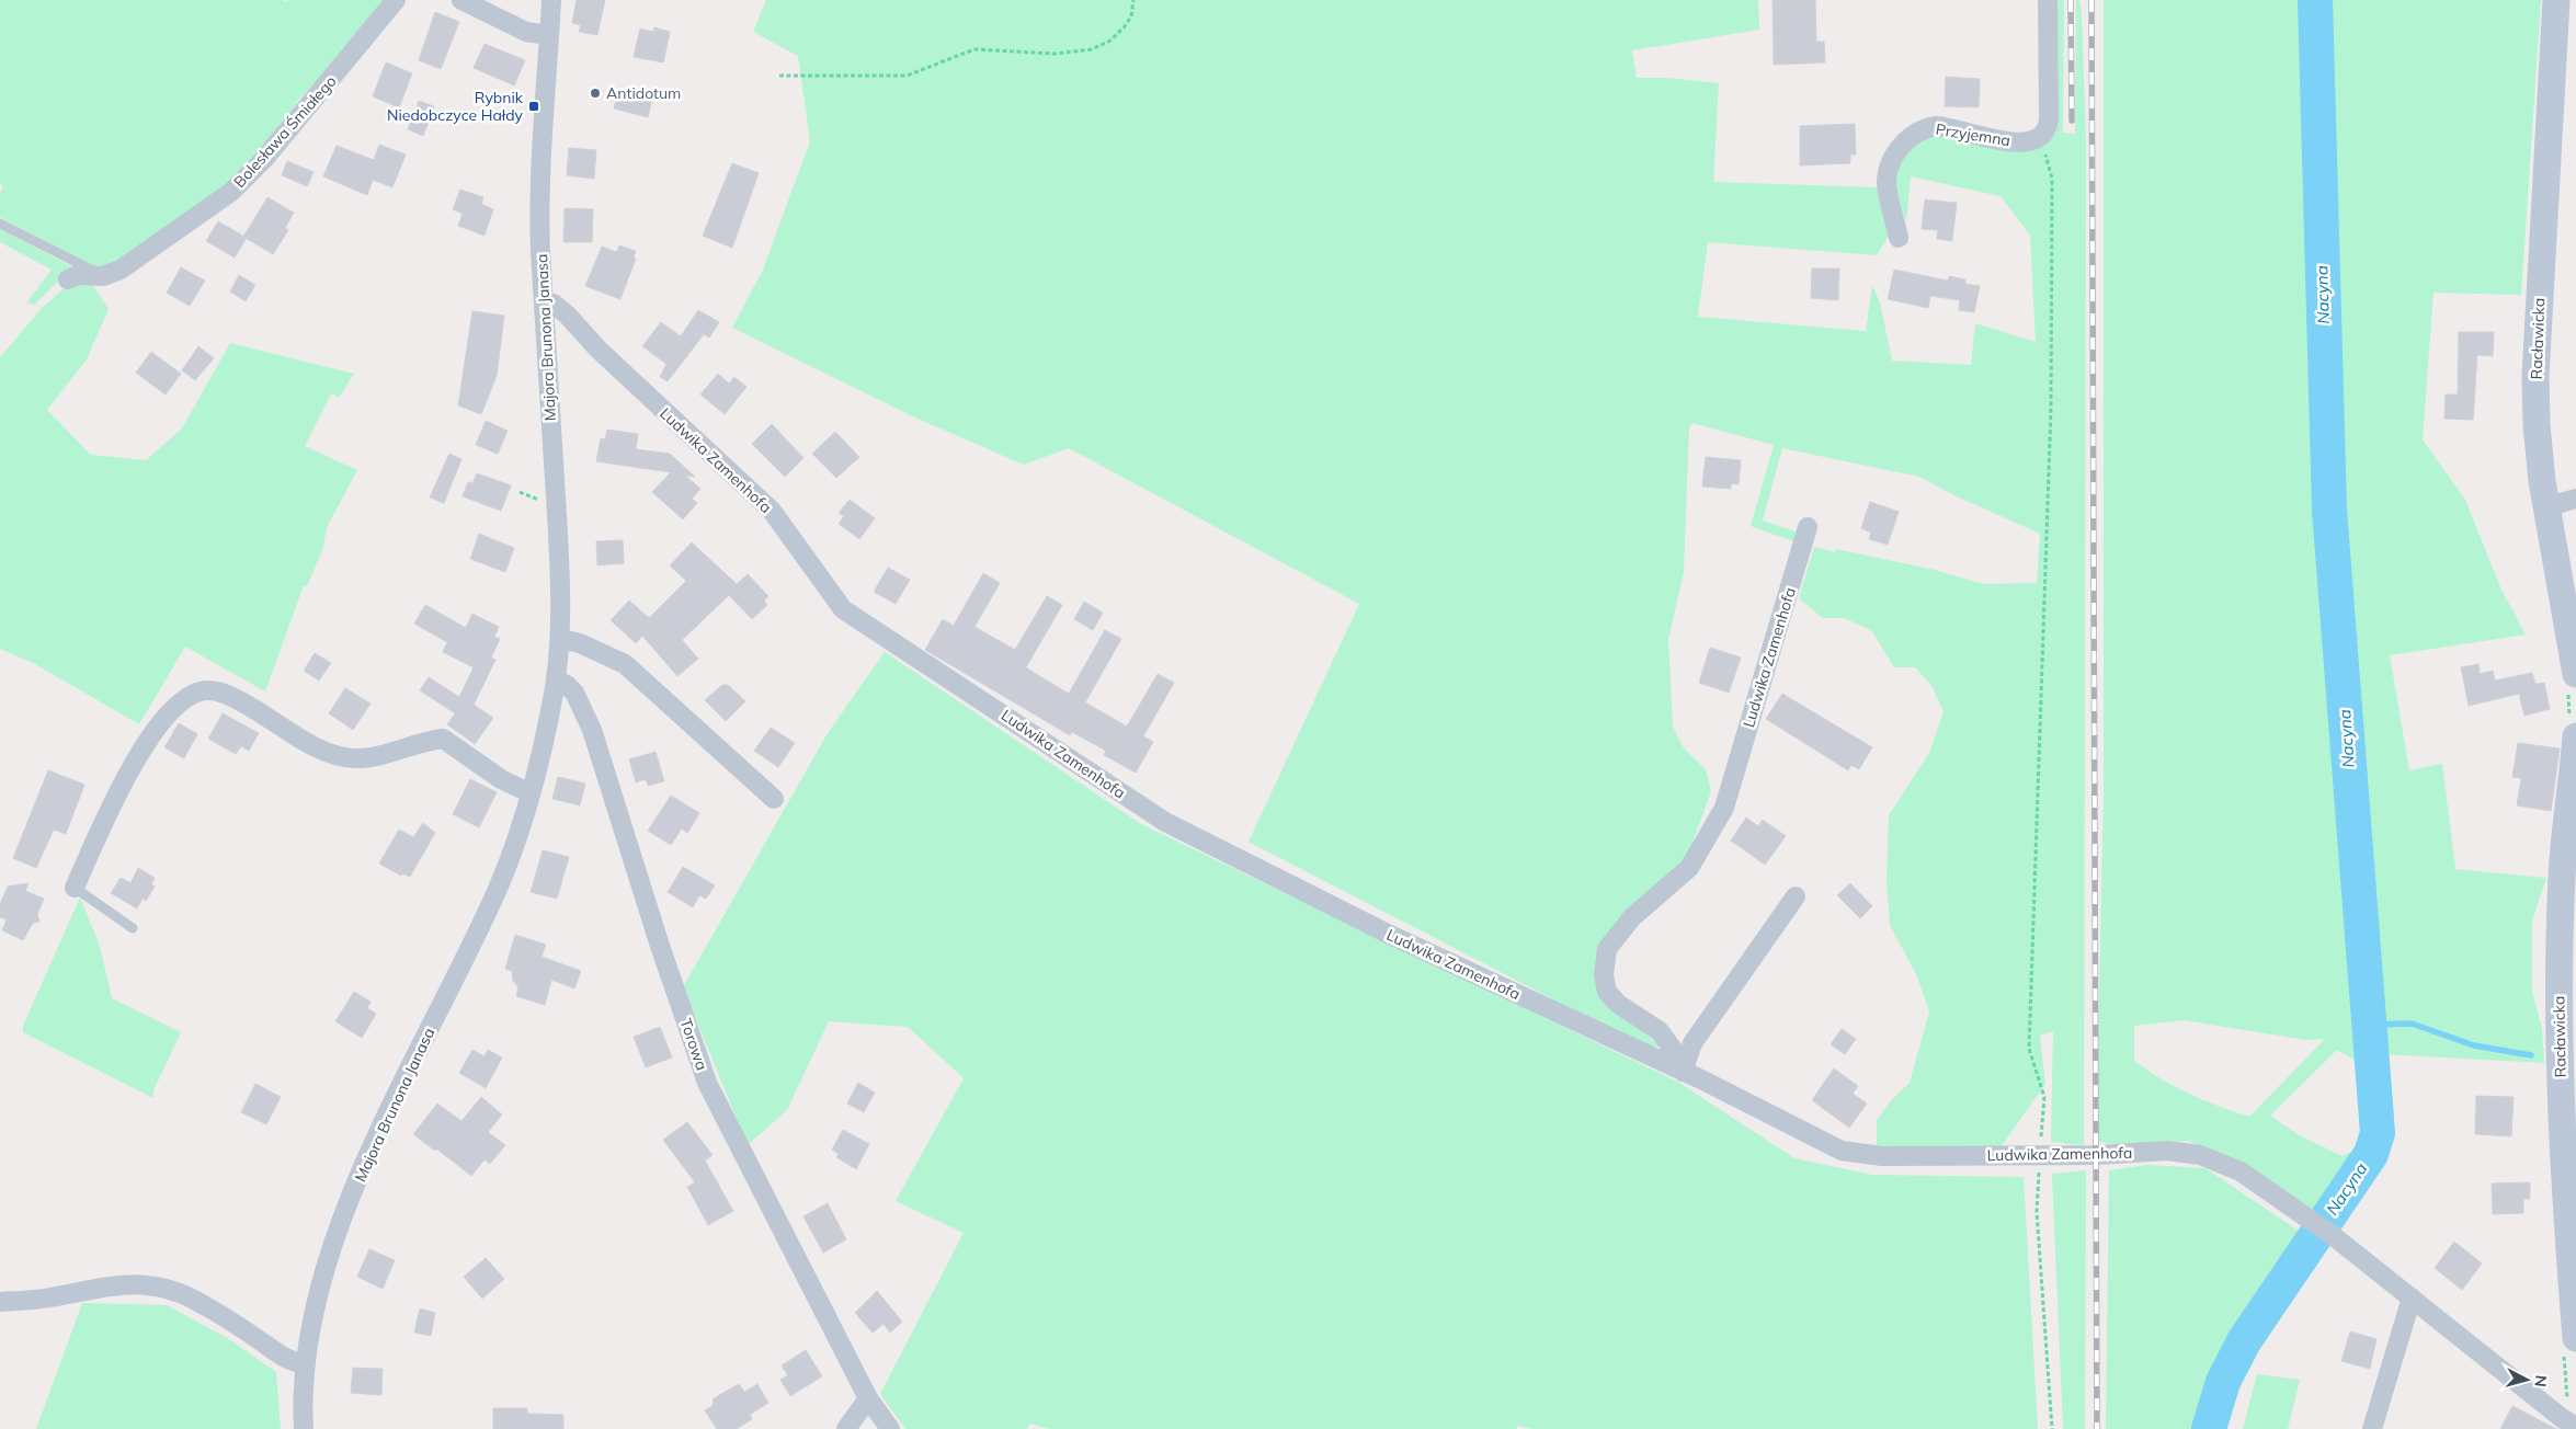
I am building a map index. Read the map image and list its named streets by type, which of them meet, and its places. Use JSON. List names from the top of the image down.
{
  "streets": {
    "street": [
      "Bolesława Śmiałego",
      "Przyjemna",
      "Majora Brunona Janasa",
      "Racławicka",
      "Ludwika Zamenhofa",
      "Torowa"
    ]
  },
  "crossings": [
    ["Majora Brunona Janasa", "Ludwika Zamenhofa"],
    ["Majora Brunona Janasa", "Torowa"]
  ],
  "water": ["Nacyna"],
  "places": {
    "other": ["Antidotum"],
    "transit": ["Rybnik Niedobczyce Hałdy"]
  },
  "north": "right"
}
